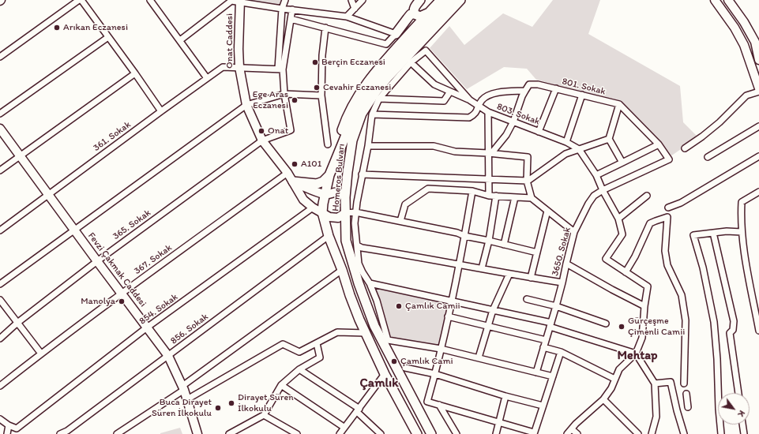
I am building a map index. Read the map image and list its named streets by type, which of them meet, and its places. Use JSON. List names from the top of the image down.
{
  "streets": {
    "main road": ["Onat Caddesi", "Homeros Bulvarı", "Fevzi Çakmak Caddesi"],
    "street": [
      "801. Sokak",
      "803. Sokak",
      "361. Sokak",
      "365. Sokak",
      "3650. Sokak",
      "367. Sokak",
      "854. Sokak",
      "856. Sokak"
    ]
  },
  "crossings": [
    ["Onat Caddesi", "361. Sokak"],
    ["Onat Caddesi", "Homeros Bulvarı"],
    ["Onat Caddesi", "365. Sokak"],
    ["Onat Caddesi", "367. Sokak"],
    ["Onat Caddesi", "854. Sokak"],
    ["801. Sokak", "803. Sokak"],
    ["803. Sokak", "3650. Sokak"],
    ["361. Sokak", "Fevzi Çakmak Caddesi"],
    ["365. Sokak", "Fevzi Çakmak Caddesi"],
    ["367. Sokak", "Fevzi Çakmak Caddesi"],
    ["Fevzi Çakmak Caddesi", "854. Sokak"],
    ["Fevzi Çakmak Caddesi", "856. Sokak"]
  ],
  "districts": ["Mehtap", "Çamlık"],
  "places": [
    "Arıkan Eczanesi",
    "Berçin Eczanesi",
    "Cevahir Eczanesi",
    "Ege Aras Eczanesi",
    "Onat",
    "A101",
    "Manolya",
    "Çamlık Camii",
    "Gürçeşme Çimenli Camii",
    "Çamlık Cami",
    "Dirayet Süren İlkokulu",
    "Buca Dirayet Süren İlkokulu"
  ],
  "north": "bottom right"
}
